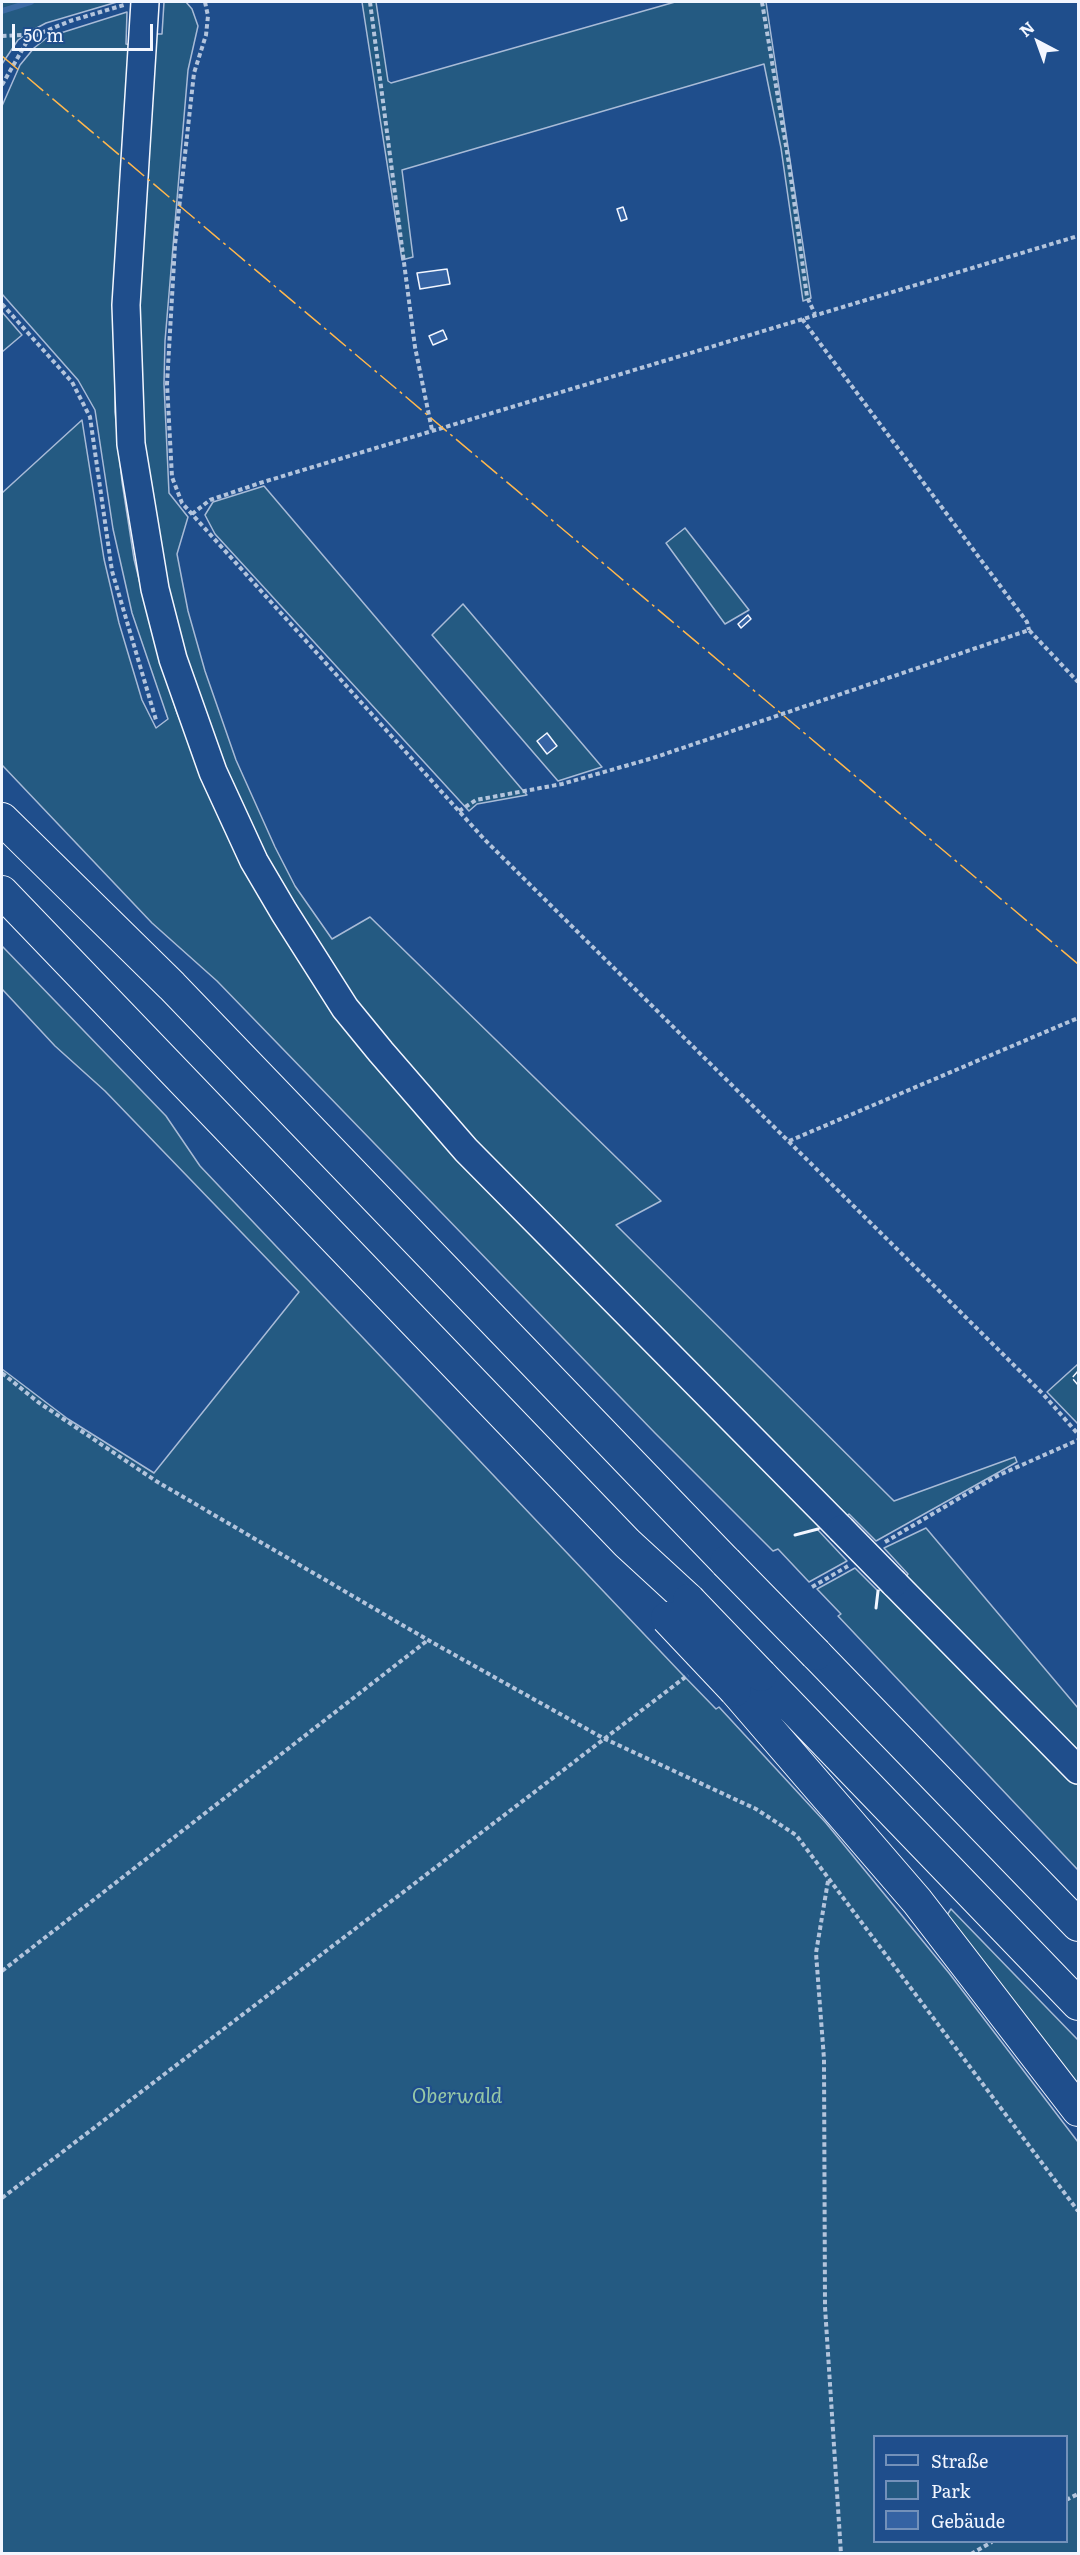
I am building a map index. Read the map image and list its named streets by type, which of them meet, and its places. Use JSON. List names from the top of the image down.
{
  "parks": ["Oberwald"],
  "legend": ["Straße", "Park", "Gebäude"],
  "scale_bar": "50 m",
  "north": "top left"
}
